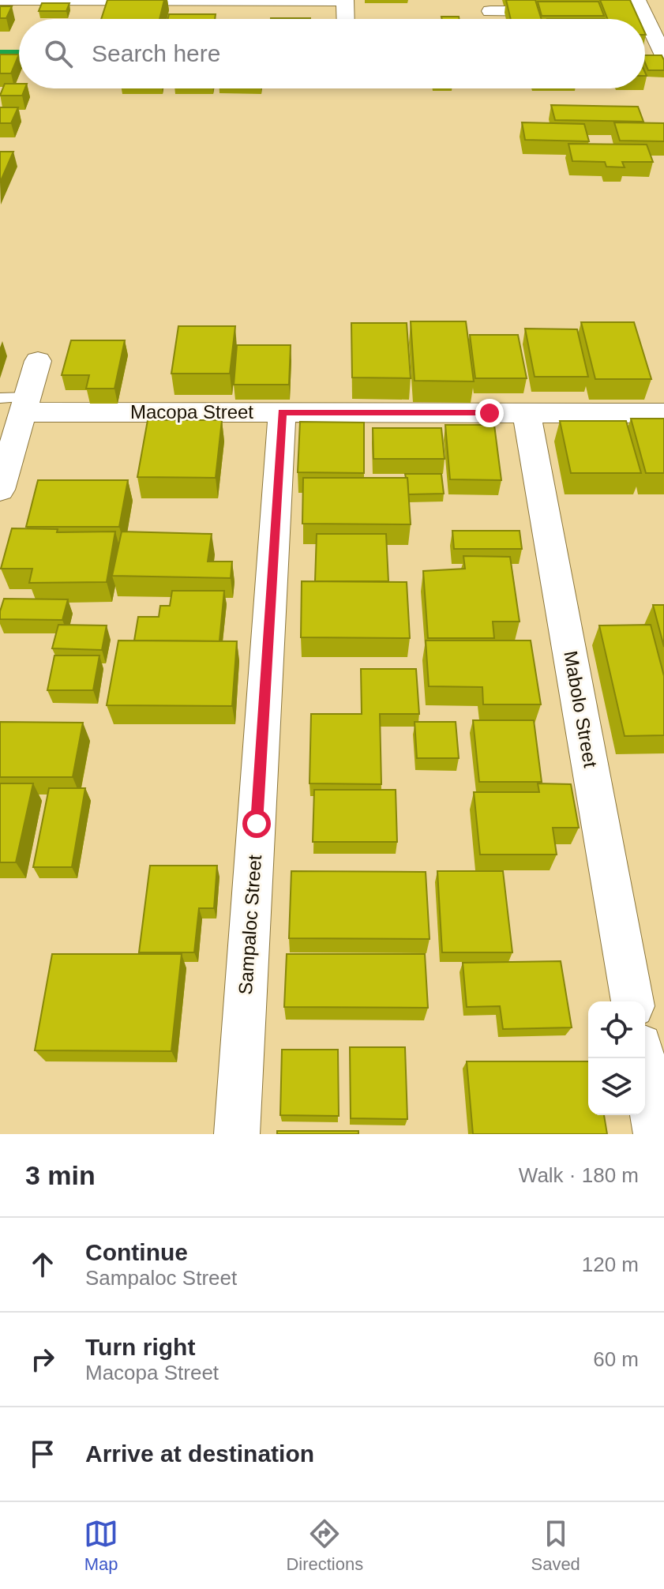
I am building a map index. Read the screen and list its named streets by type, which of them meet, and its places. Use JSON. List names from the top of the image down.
{
  "streets": {
    "street": ["Macopa Street", "Mabolo Street", "Sampaloc Street"]
  },
  "crossings": [
    ["Macopa Street", "Mabolo Street"],
    ["Macopa Street", "Sampaloc Street"]
  ],
  "page": {
    "search": "Search here",
    "heading": ["3 min", "Walk · 180 m"],
    "list": [
      ["Continue", "Sampaloc Street", "120 m"],
      ["Turn right", "Macopa Street", "60 m"],
      "Arrive at destination"
    ],
    "nav": ["Map", "Directions", "Saved"]
  }
}
